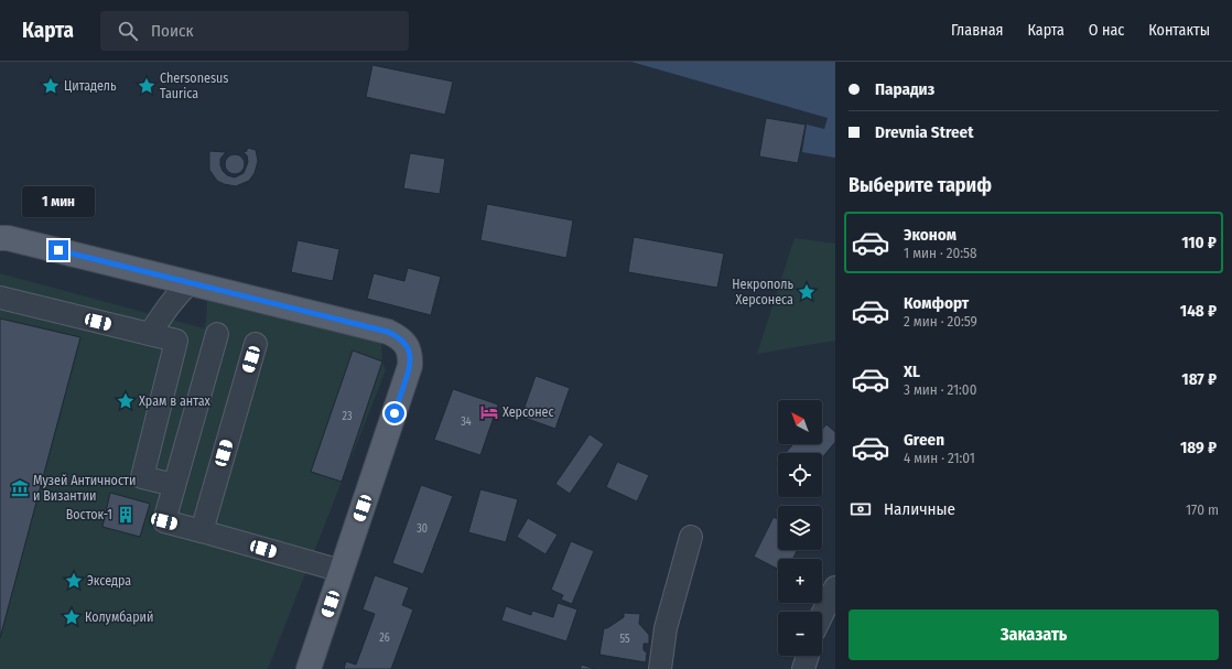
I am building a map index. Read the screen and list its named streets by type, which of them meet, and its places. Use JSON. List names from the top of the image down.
{
  "places": {
    "place": [
      "Цитадель",
      "Chersonesus Taurica",
      "Некрополь Херсонеса",
      "Храм в антах",
      "Экседра",
      "Колумбарий"
    ],
    "hotel": ["Херсонес"],
    "museum": ["Музей Античности и Византии"],
    "building": ["Восток-1"]
  },
  "house_numbers": [
    "23",
    "34",
    "30",
    "26",
    "55"
  ],
  "north": "top left",
  "page": {
    "header": "Карта",
    "search": "Поиск",
    "nav": [
      "Главная",
      "Карта",
      "О нас",
      "Контакты"
    ],
    "banner": ["Парадиз", "Drevnia Street"],
    "heading": "Выберите тариф",
    "bubble": "1 мин",
    "list": [
      {
        "name": "Эконом",
        "note": "1 мин · 20:58",
        "value": "110 ₽"
      },
      {
        "name": "Комфорт",
        "note": "2 мин · 20:59",
        "value": "148 ₽"
      },
      {
        "name": "XL",
        "note": "3 мин · 21:00",
        "value": "187 ₽"
      },
      {
        "name": "Green",
        "note": "4 мин · 21:01",
        "value": "189 ₽"
      }
    ],
    "map_buttons": ["+", "−"],
    "pay": ["Наличные", "170 m"],
    "buttons": "Заказать"
  }
}
